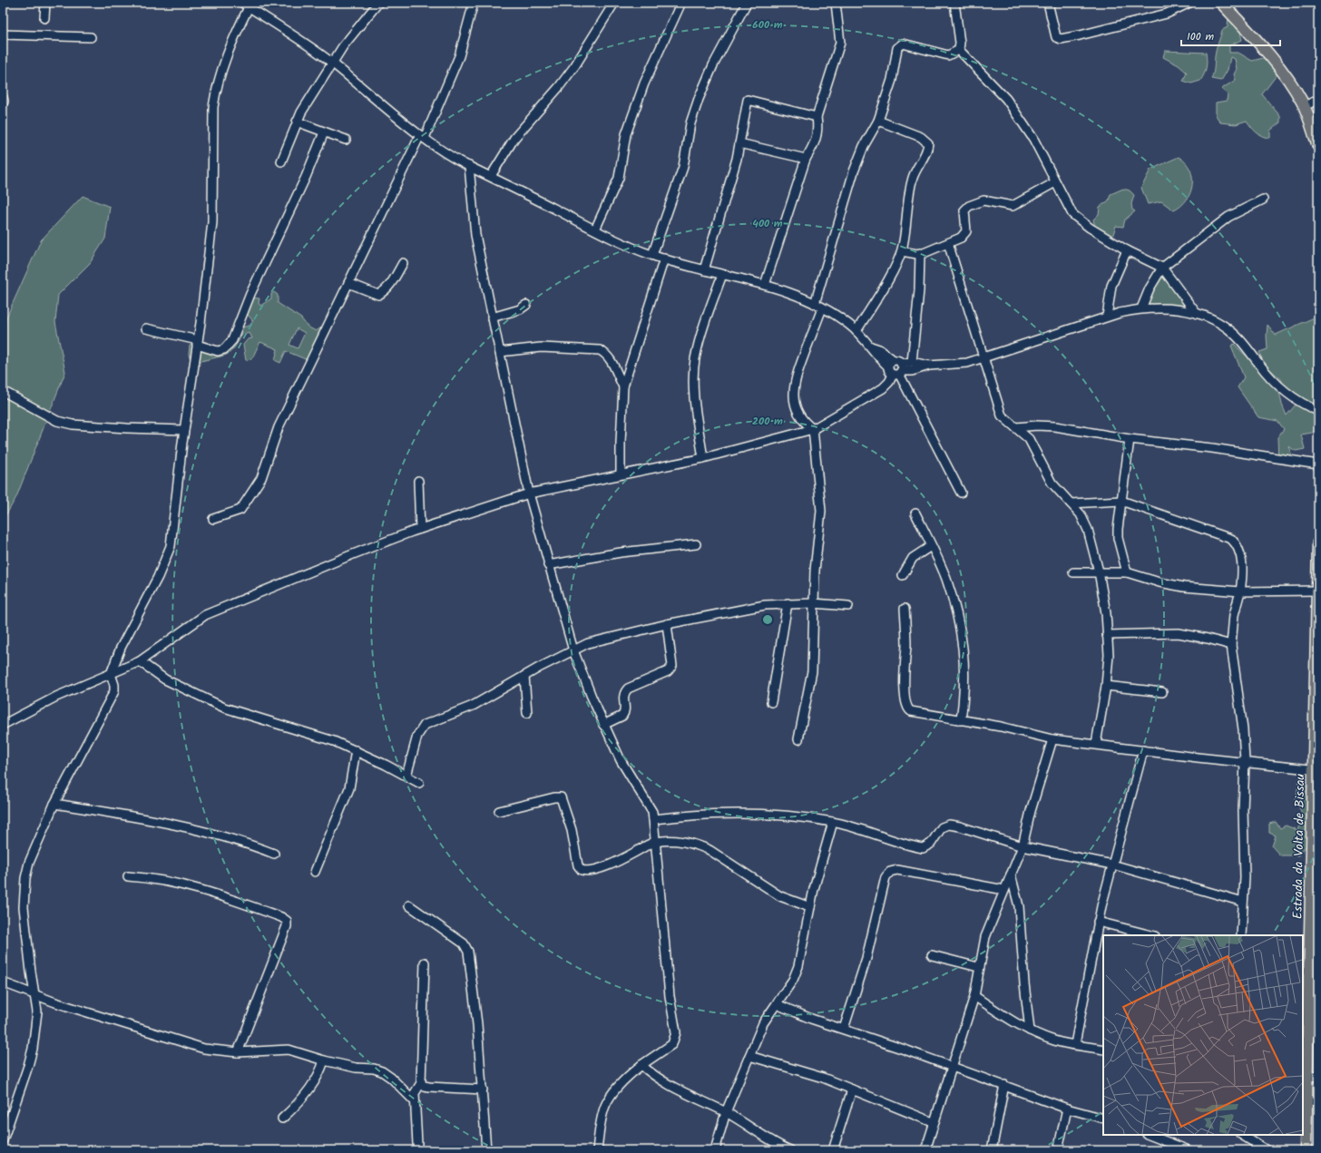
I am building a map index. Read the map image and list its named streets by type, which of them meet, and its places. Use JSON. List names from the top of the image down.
{
  "streets": {
    "main road": ["Estrada da Volta de Bissau"]
  },
  "scale_bar": "100 m",
  "rings": ["600 m", "400 m", "200 m"]
}
